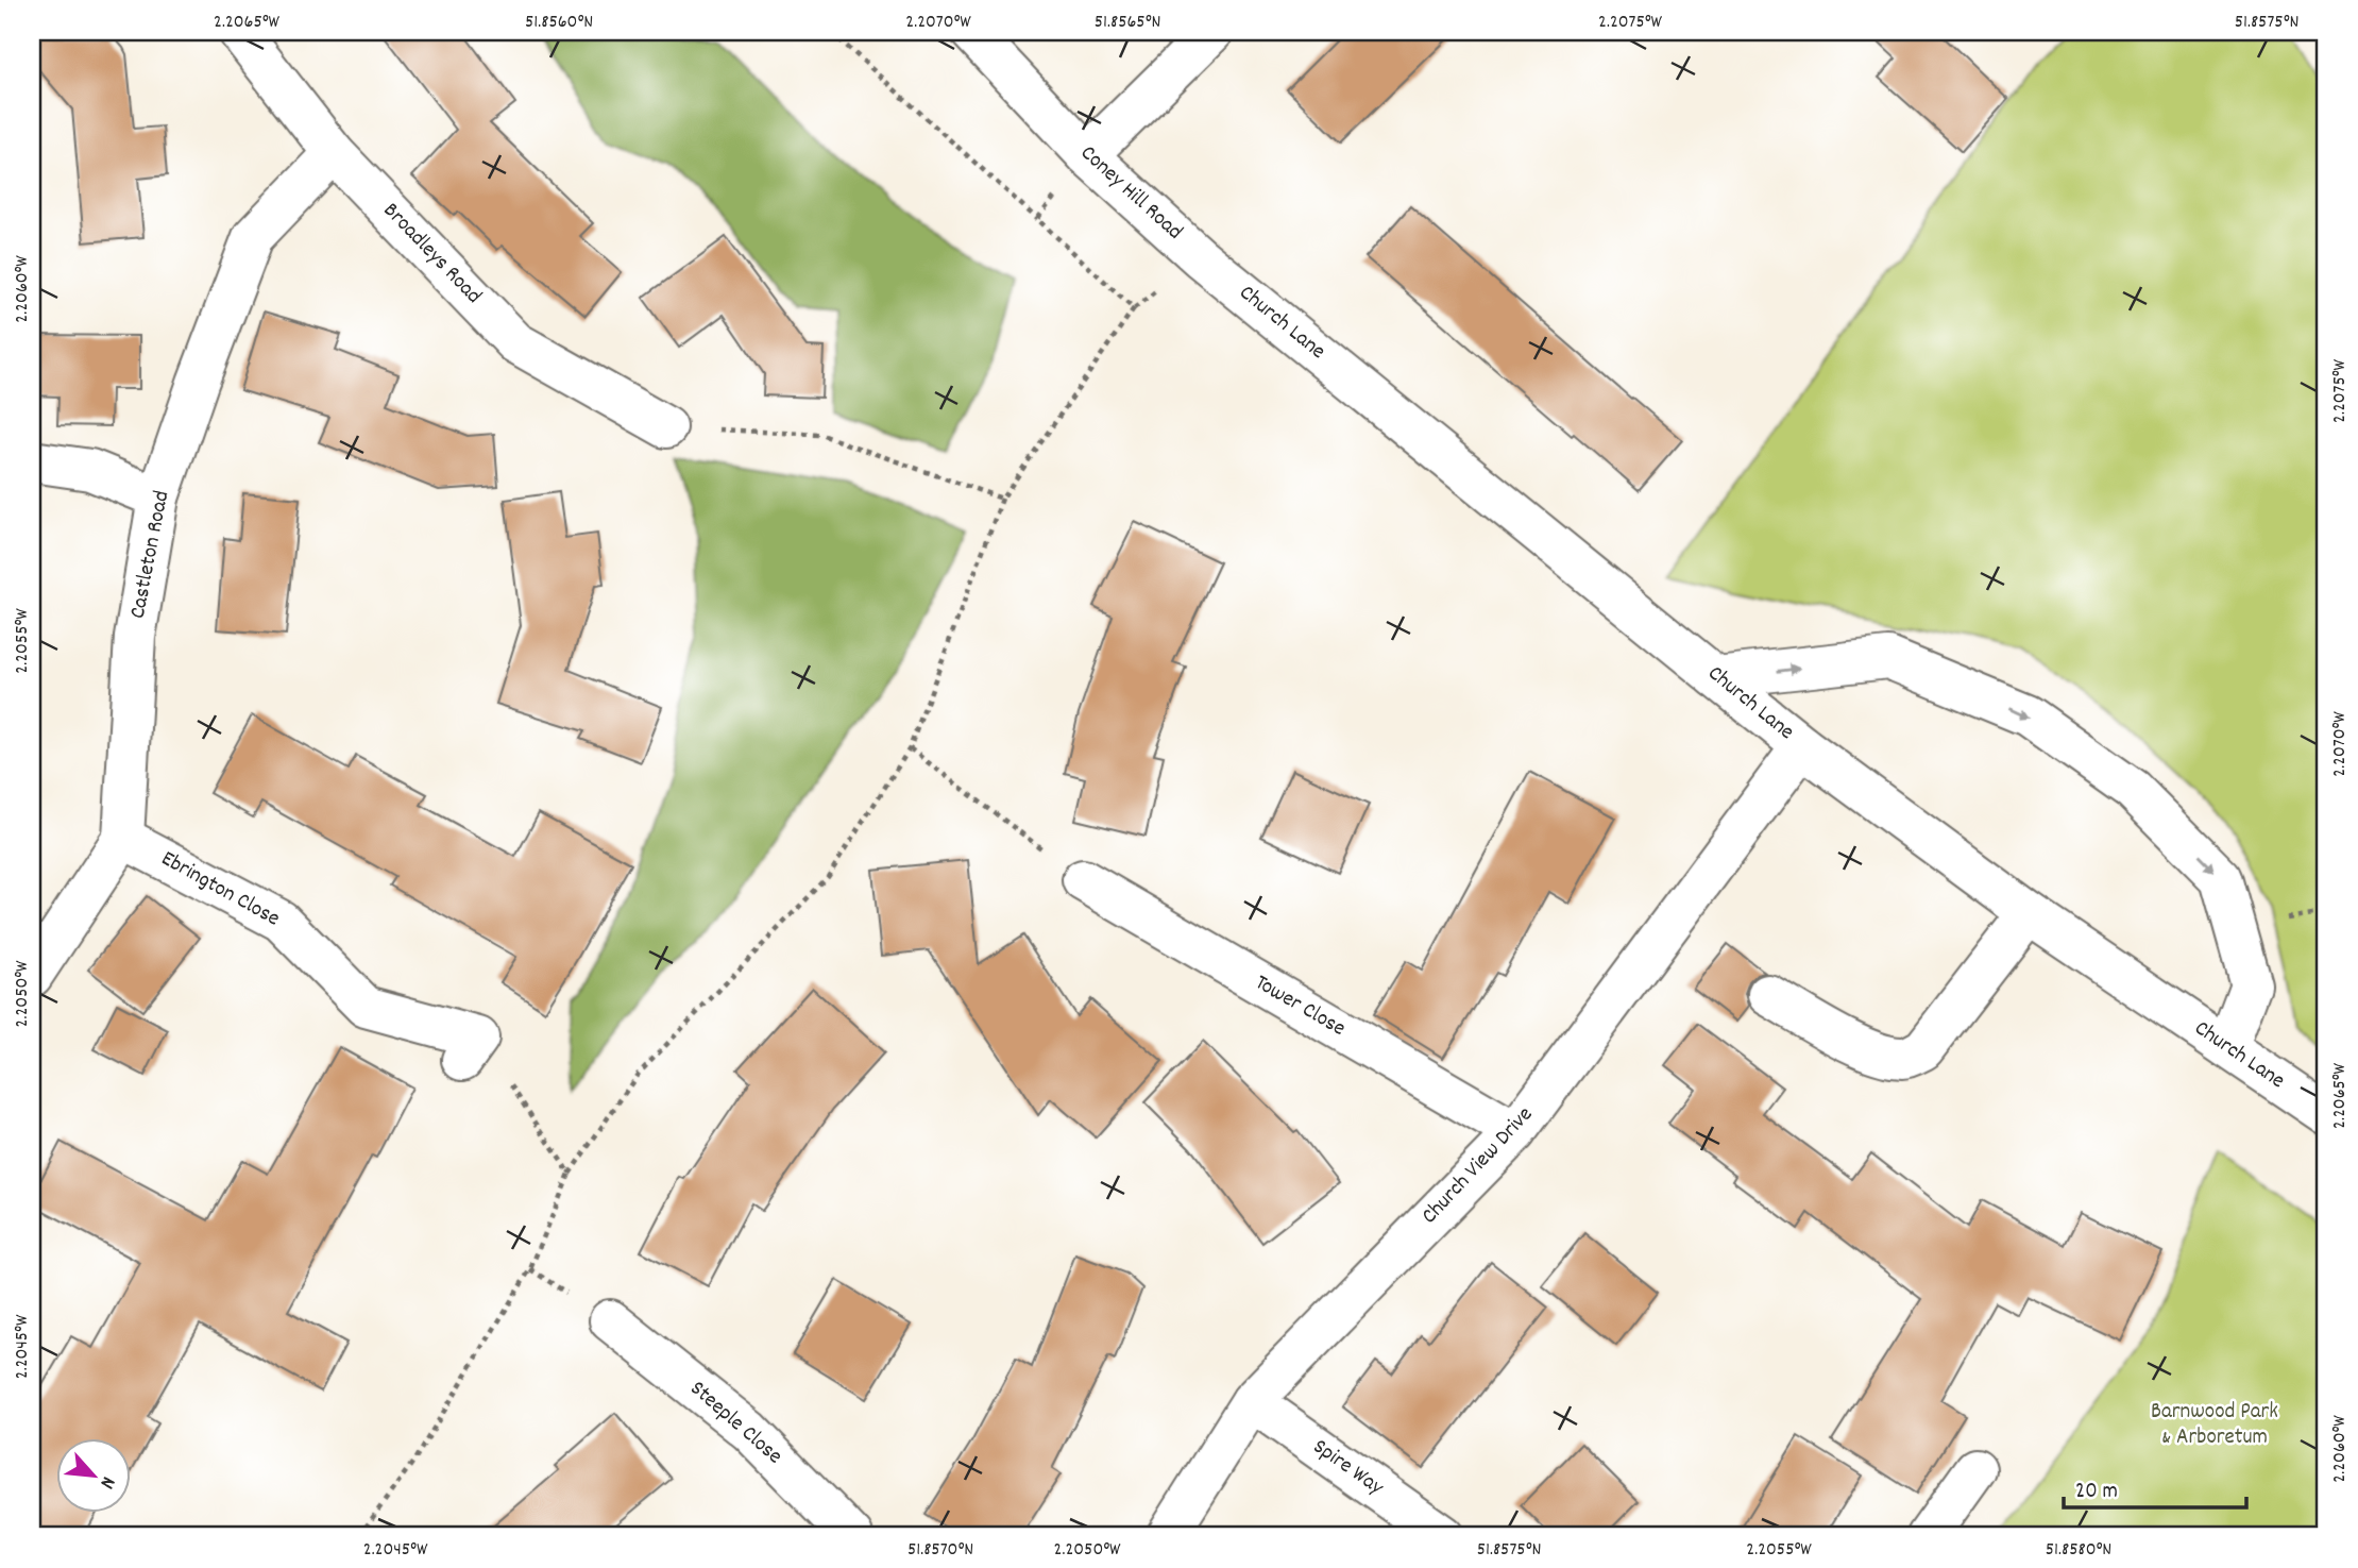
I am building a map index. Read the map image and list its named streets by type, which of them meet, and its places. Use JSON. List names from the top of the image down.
{
  "streets": {
    "street": [
      "Coney Hill Road",
      "Broadleys Road",
      "Church Lane",
      "Castleton Road",
      "Ebrington Close",
      "Tower Close",
      "Church View Drive",
      "Steeple Close",
      "Spire Way"
    ]
  },
  "crossings": [
    ["Coney Hill Road", "Church Lane"],
    ["Broadleys Road", "Castleton Road"],
    ["Church Lane", "Church View Drive"],
    ["Castleton Road", "Ebrington Close"],
    ["Tower Close", "Church View Drive"],
    ["Church View Drive", "Spire Way"]
  ],
  "parks": ["Barnwood Park & Arboretum"],
  "scale_bar": "20 m",
  "north": "bottom right",
  "coordinates": [
    "2.2065°W",
    "51.8560°N",
    "2.2070°W",
    "51.8565°N",
    "2.2075°W",
    "51.8575°N",
    "2.2060°W",
    "2.2055°W",
    "2.2050°W",
    "2.2045°W",
    "51.8570°N",
    "51.8580°N"
  ]
}
